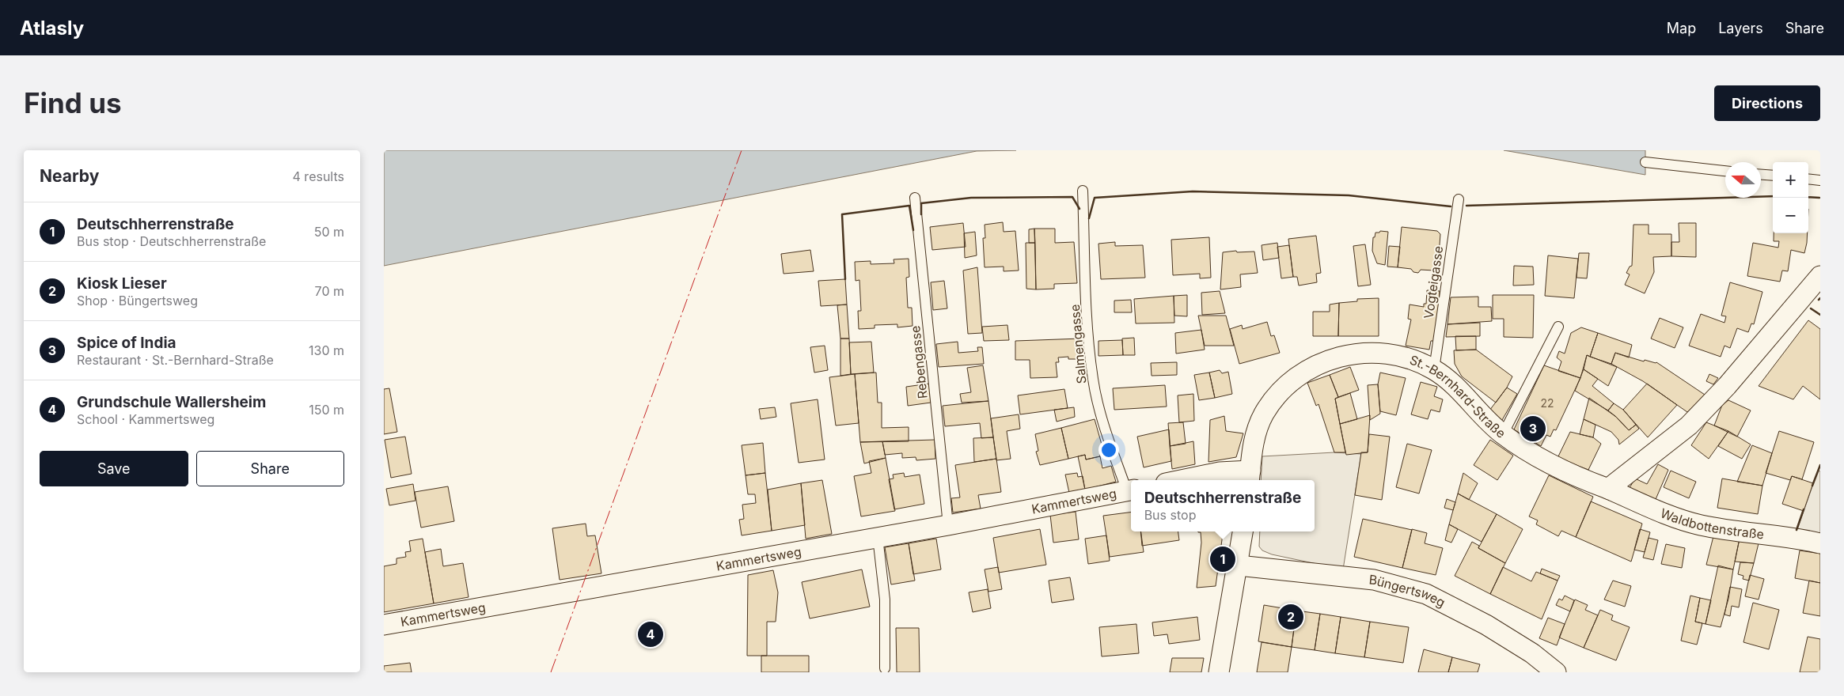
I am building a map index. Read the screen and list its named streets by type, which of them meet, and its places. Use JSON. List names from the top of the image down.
{
  "streets": {
    "street": [
      "St.-Bernhard-Straße",
      "Kammertsweg",
      "Waldbottenstraße",
      "Büngertsweg"
    ],
    "lane": ["Vogteigasse", "Salmengasse", "Rebengasse"]
  },
  "crossings": [
    ["Vogteigasse", "St.-Bernhard-Straße"],
    ["Salmengasse", "Kammertsweg"],
    ["Rebengasse", "Kammertsweg"],
    ["St.-Bernhard-Straße", "Waldbottenstraße"]
  ],
  "house_numbers": ["22"],
  "north": "left",
  "page": {
    "header": "Atlasly",
    "nav": ["Map", "Layers", "Share"],
    "buttons": [
      "Directions",
      ["Save", "Share"]
    ],
    "title": "Find us",
    "heading": ["Nearby", "4 results"],
    "map_buttons": ["+", "−"],
    "list": [
      {
        "mark": "1",
        "name": "Deutschherrenstraße",
        "note": "Bus stop · Deutschherrenstraße",
        "value": "50 m"
      },
      {
        "mark": "2",
        "name": "Kiosk Lieser",
        "note": "Shop · Büngertsweg",
        "value": "70 m"
      },
      {
        "mark": "3",
        "name": "Spice of India",
        "note": "Restaurant · St.-Bernhard-Straße",
        "value": "130 m"
      },
      {
        "mark": "4",
        "name": "Grundschule Wallersheim",
        "note": "School · Kammertsweg",
        "value": "150 m"
      }
    ],
    "pins": [
      "3",
      "1",
      "2",
      "4"
    ],
    "popup": ["Deutschherrenstraße", "Bus stop"]
  }
}
